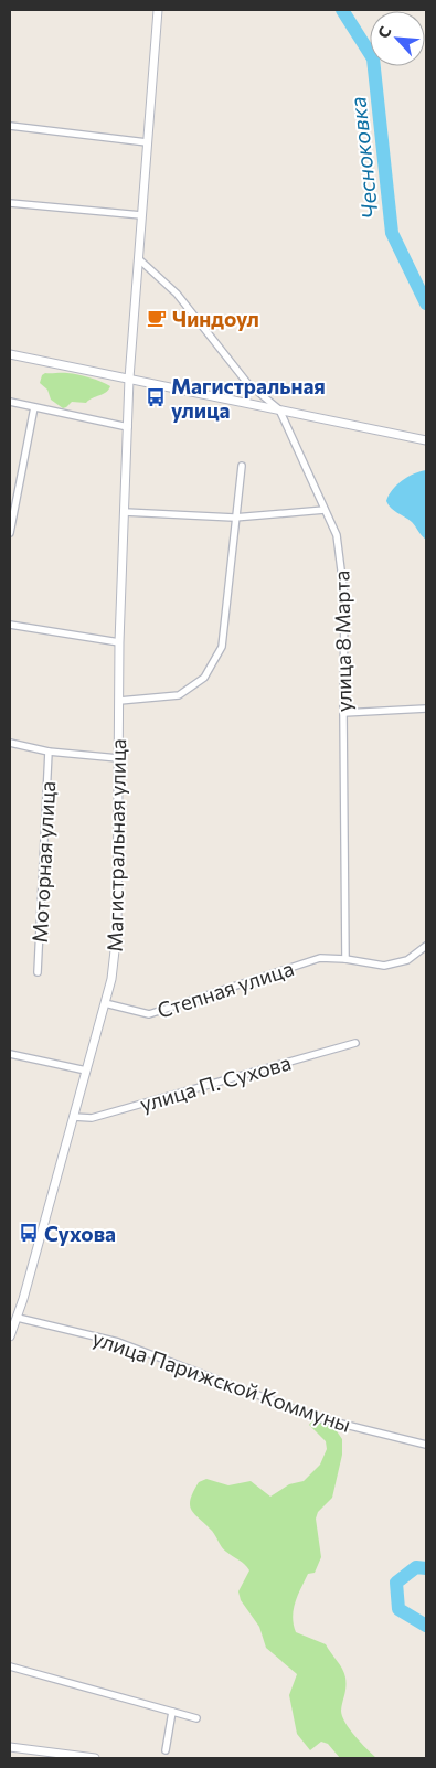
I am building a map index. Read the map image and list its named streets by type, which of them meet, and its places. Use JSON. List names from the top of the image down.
{
  "streets": {
    "street": [
      "улица 8 Марта",
      "Магистральная улица",
      "Моторная улица",
      "Степная улица",
      "улица П. Сухова",
      "улица Парижской Коммуны"
    ]
  },
  "crossings": [
    ["улица 8 Марта", "Магистральная улица"],
    ["улица 8 Марта", "Степная улица"],
    ["Магистральная улица", "Степная улица"],
    ["Магистральная улица", "улица П. Сухова"],
    ["Магистральная улица", "улица Парижской Коммуны"]
  ],
  "water": ["Чесноковка"],
  "places": {
    "cafe": ["Чиндоул"],
    "bus stop": ["Магистральная улица", "Сухова"]
  },
  "north": "top left"
}
